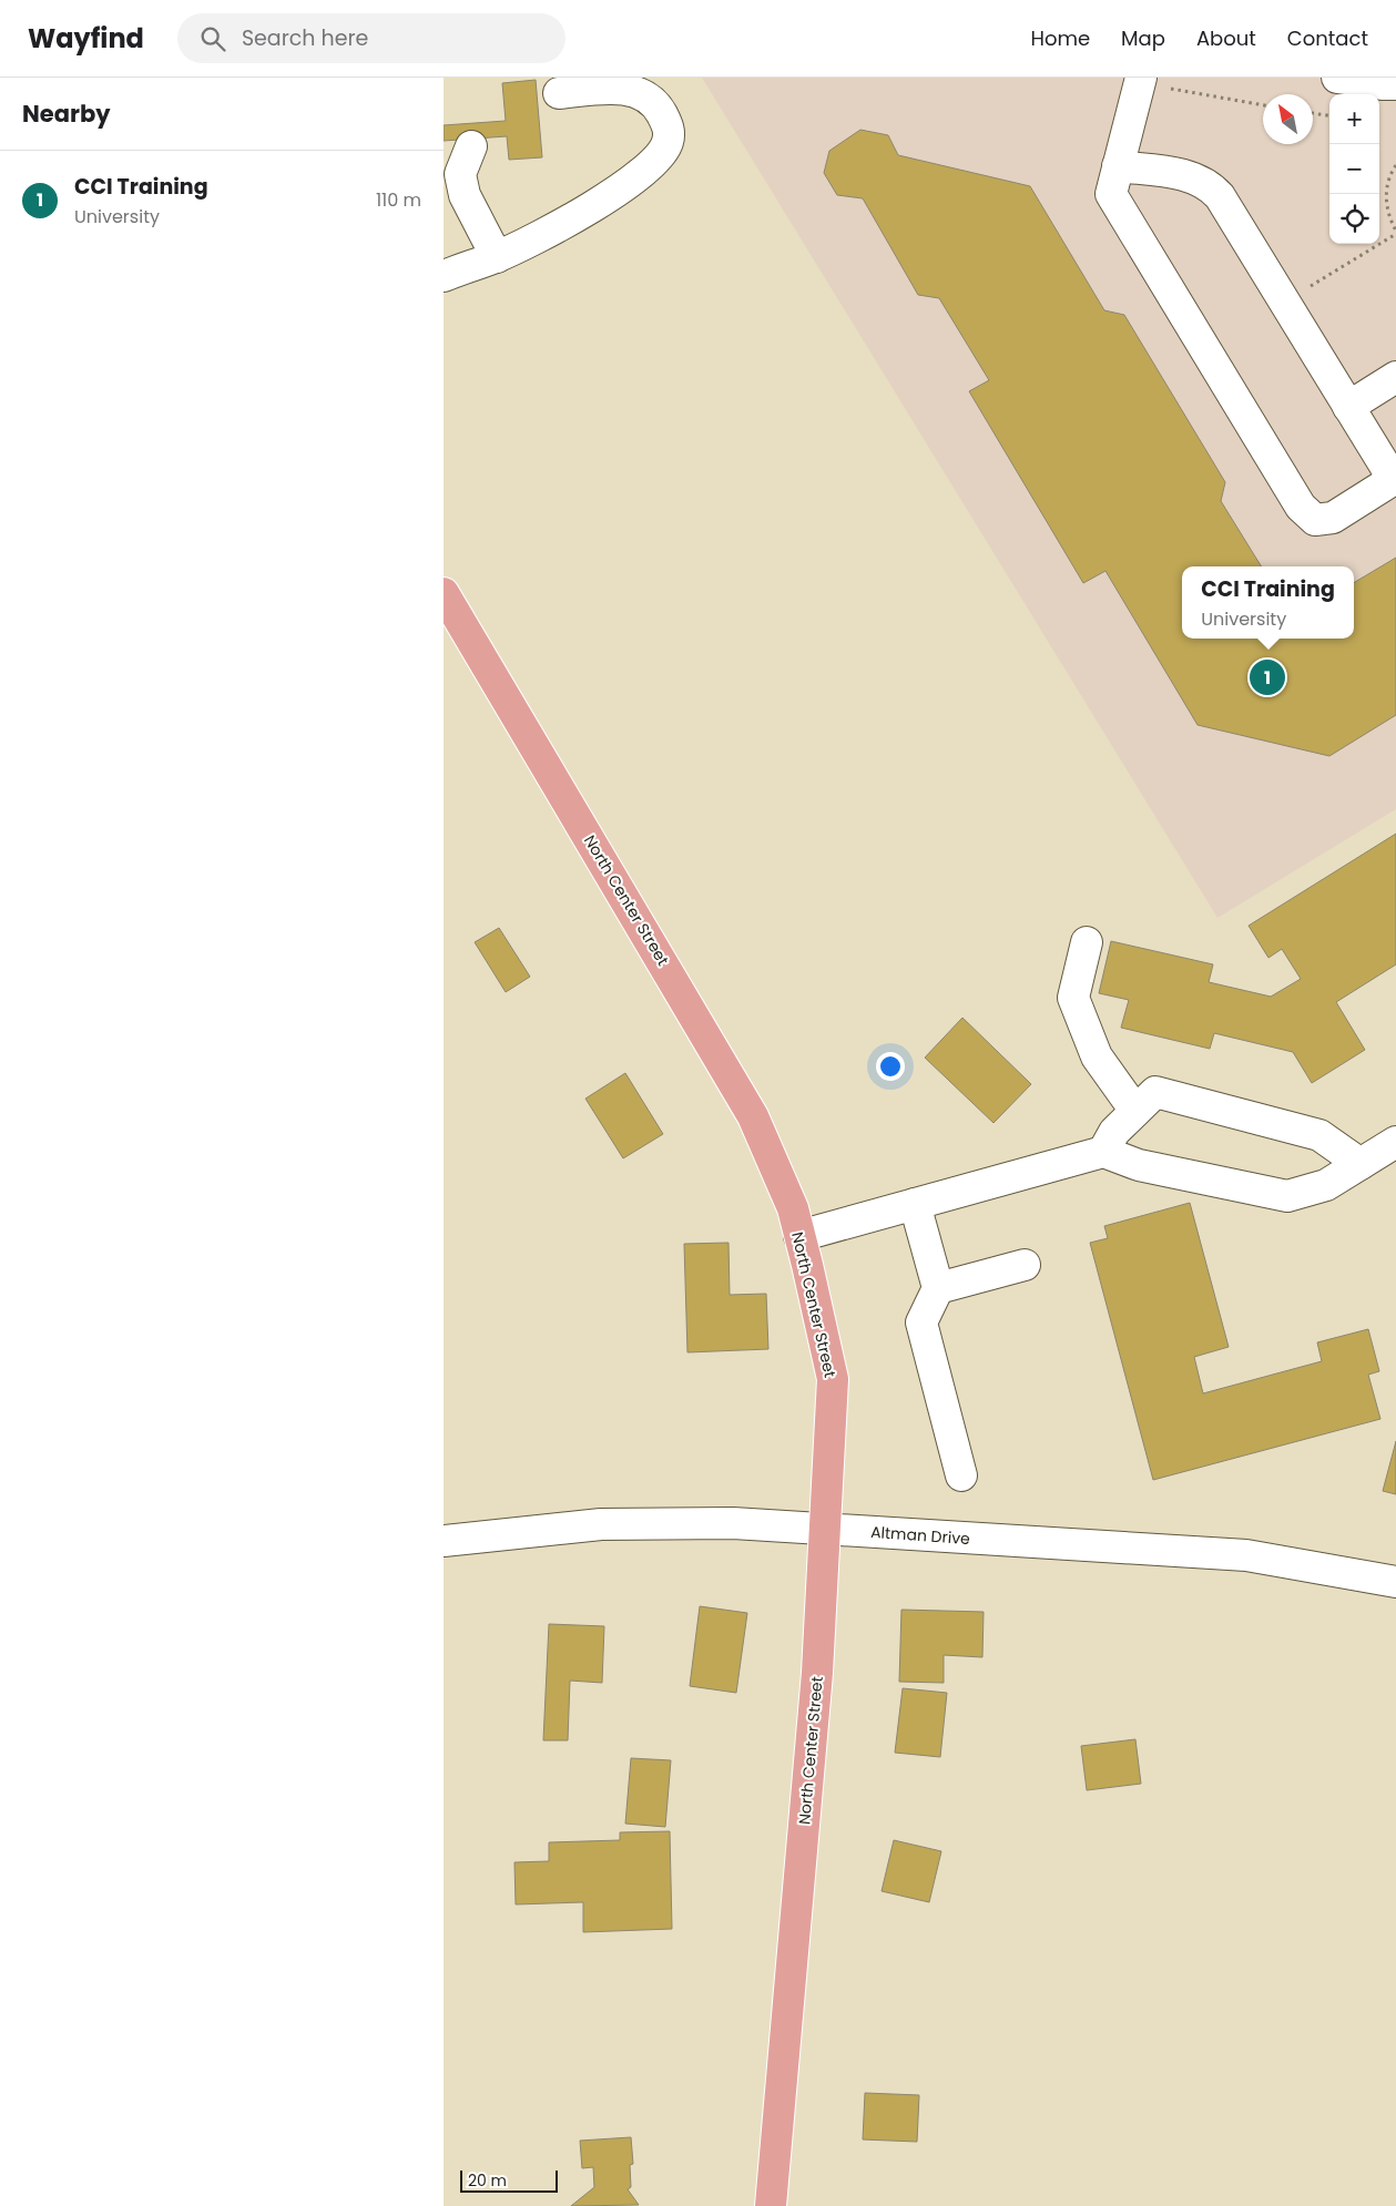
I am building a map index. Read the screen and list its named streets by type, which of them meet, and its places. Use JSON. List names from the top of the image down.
{
  "streets": {
    "main road": ["North Center Street"],
    "street": ["Altman Drive"]
  },
  "crossings": [
    ["North Center Street", "Altman Drive"]
  ],
  "scale_bar": "20 m",
  "north": "top left",
  "page": {
    "header": "Wayfind",
    "search": "Search here",
    "nav": [
      "Home",
      "Map",
      "About",
      "Contact"
    ],
    "heading": "Nearby",
    "map_buttons": ["+", "−"],
    "list": [
      {
        "mark": "1",
        "name": "CCI Training",
        "note": "University",
        "value": "110 m"
      }
    ],
    "popup": ["CCI Training", "University"],
    "pins": "1",
    "scale": "20 m"
  }
}
